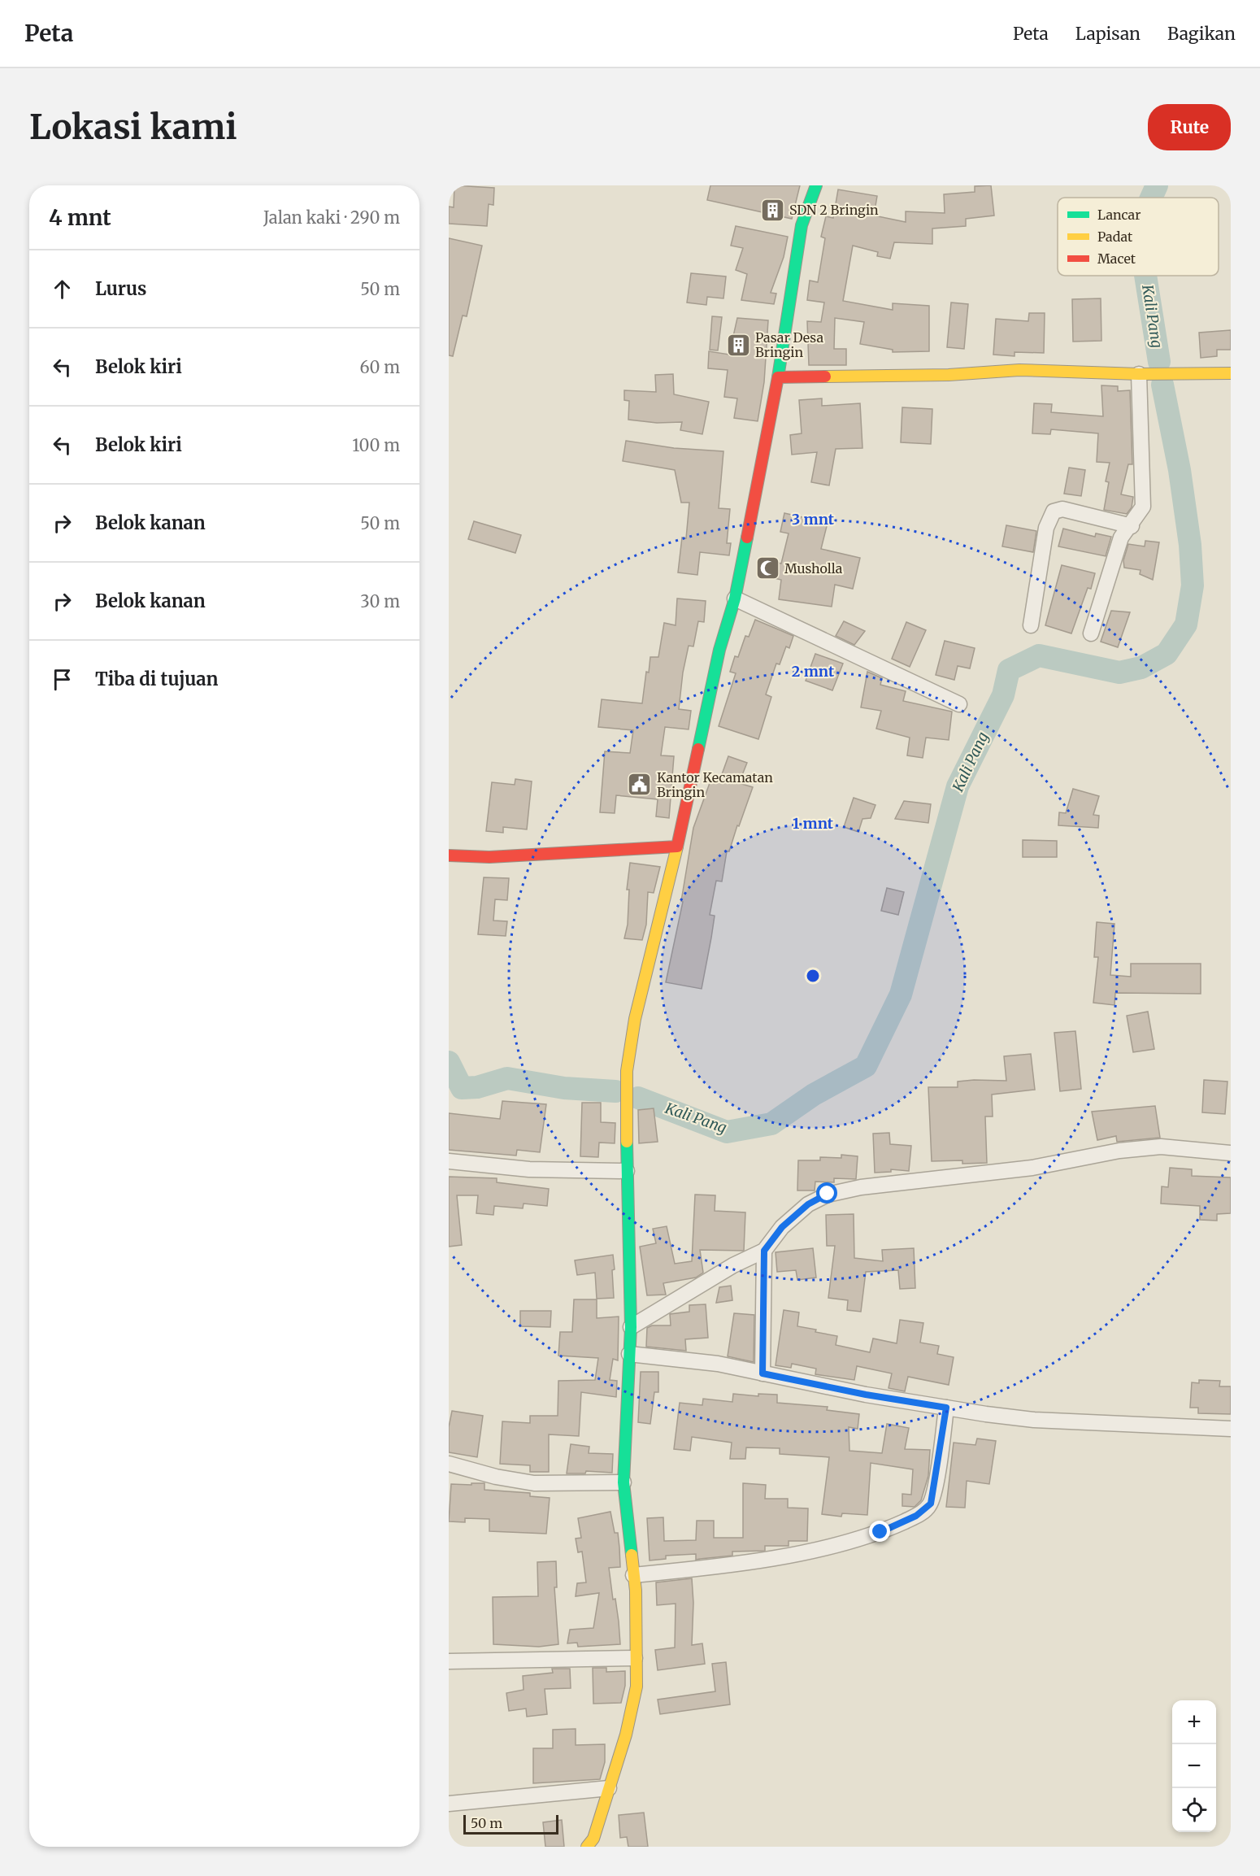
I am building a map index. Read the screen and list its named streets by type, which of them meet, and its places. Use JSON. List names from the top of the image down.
{
  "water": ["Kali Pang"],
  "places": {
    "building": ["SDN 2 Bringin", "Pasar Desa Bringin"],
    "mosque": ["Musholla"],
    "public building": ["Kantor Kecamatan Bringin"]
  },
  "legend": ["Lancar", "Padat", "Macet"],
  "scale_bar": "50 m",
  "page": {
    "header": "Peta",
    "nav": ["Peta", "Lapisan", "Bagikan"],
    "buttons": "Rute",
    "title": "Lokasi kami",
    "heading": ["4 mnt", "Jalan kaki · 290 m"],
    "list": [
      ["Lurus", "50 m"],
      ["Belok kiri", "60 m"],
      ["Belok kiri", "100 m"],
      ["Belok kanan", "50 m"],
      ["Belok kanan", "30 m"],
      "Tiba di tujuan"
    ],
    "map_buttons": ["+", "−"],
    "scale": "50 m"
  },
  "rings": ["3 mnt", "2 mnt", "1 mnt"]
}
